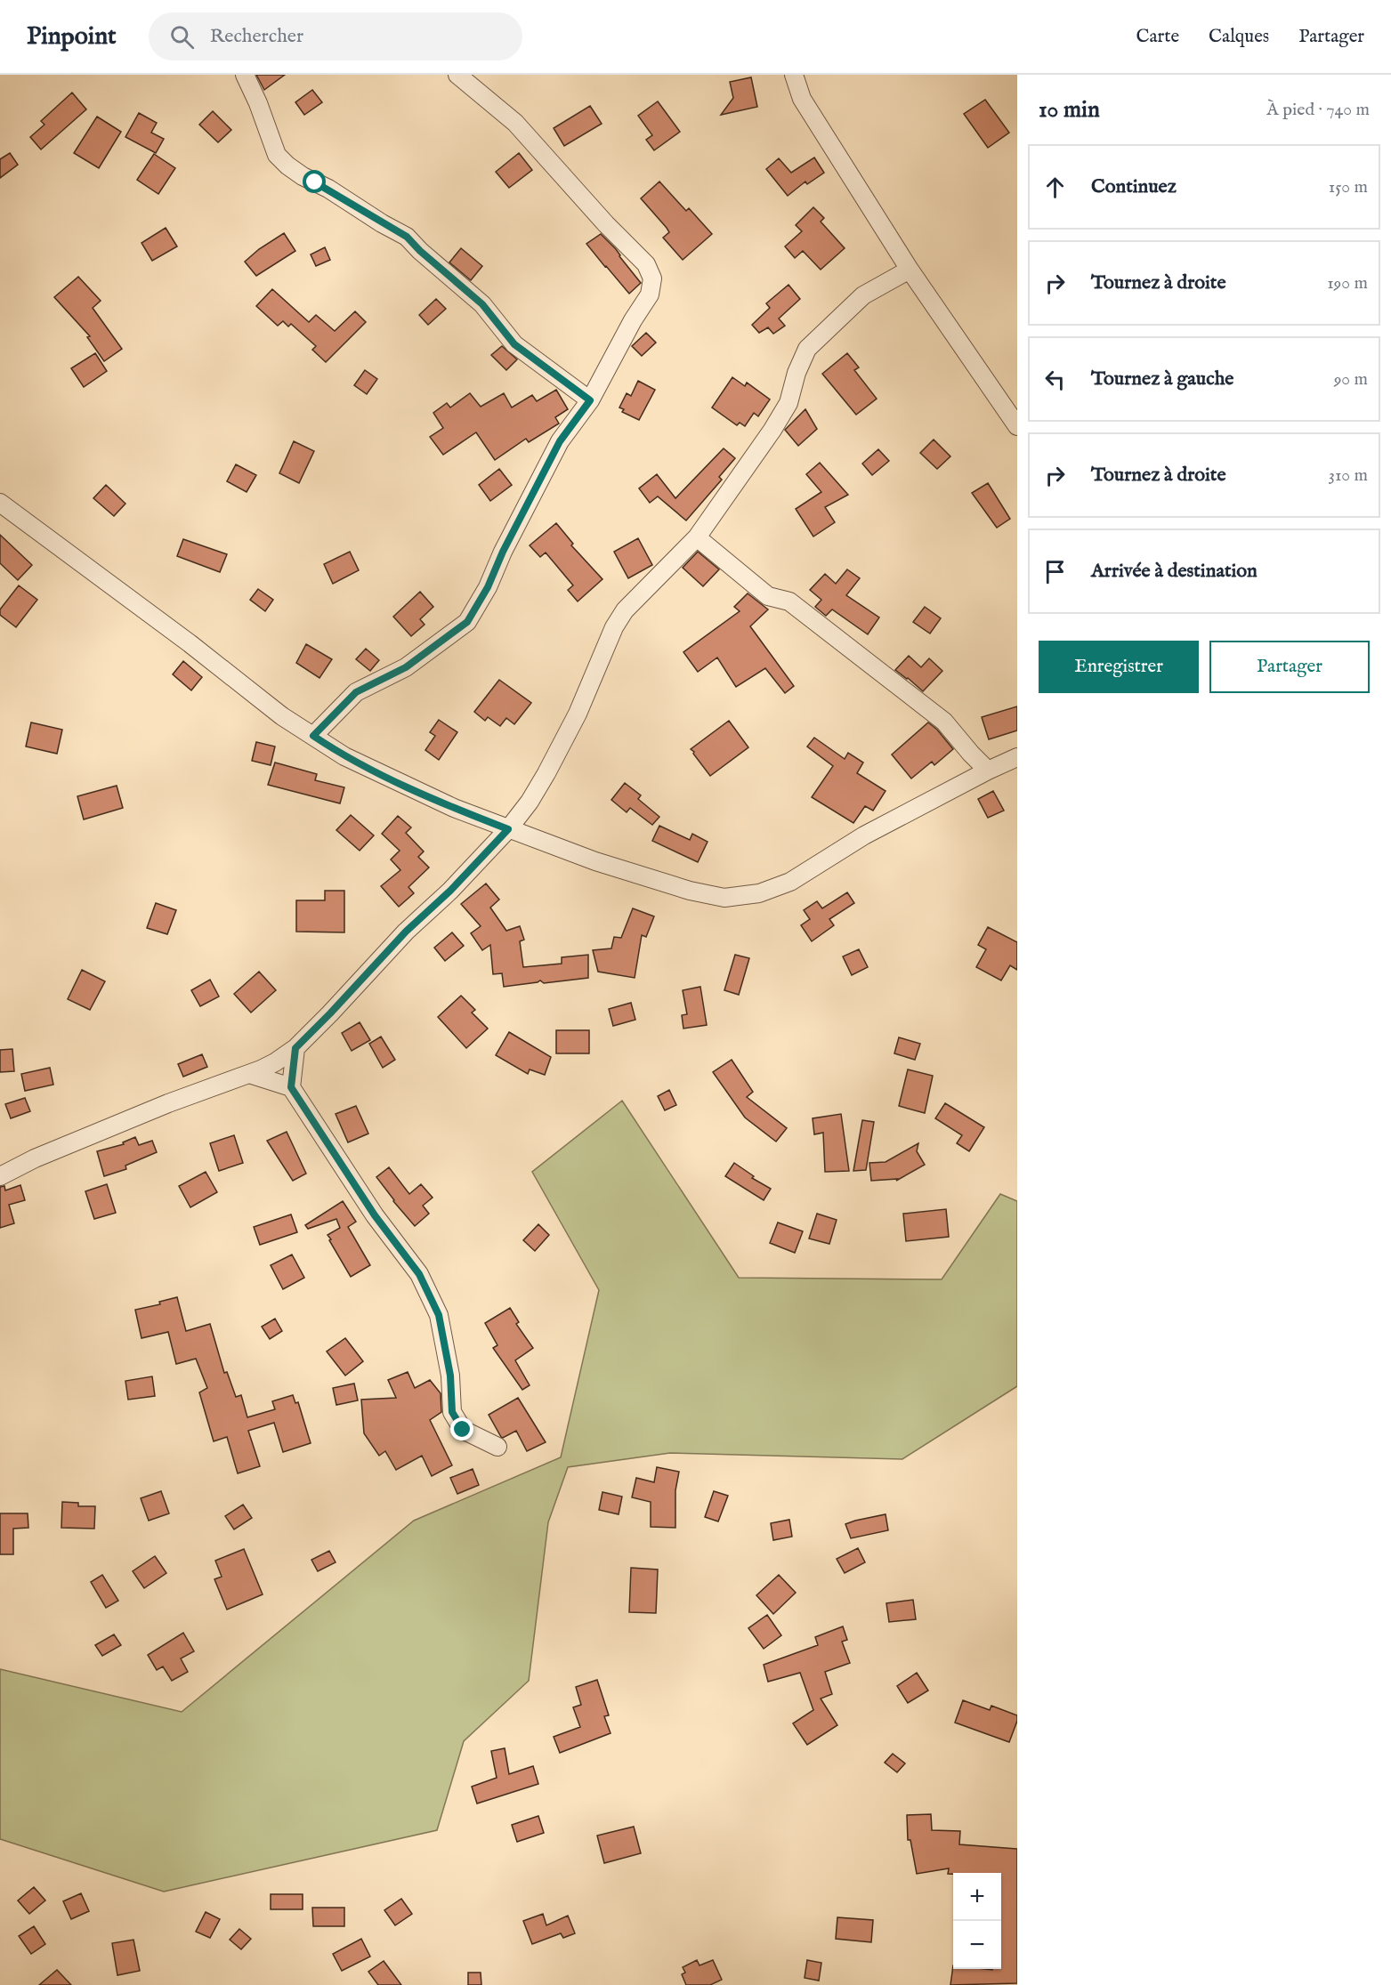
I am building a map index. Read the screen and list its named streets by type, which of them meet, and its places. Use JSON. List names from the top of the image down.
{
  "page": {
    "header": "Pinpoint",
    "search": "Rechercher",
    "nav": ["Carte", "Calques", "Partager"],
    "heading": ["10 min", "À pied · 740 m"],
    "list": [
      ["Continuez", "150 m"],
      ["Tournez à droite", "190 m"],
      ["Tournez à gauche", "90 m"],
      ["Tournez à droite", "310 m"],
      "Arrivée à destination"
    ],
    "buttons": ["Enregistrer", "Partager"],
    "map_buttons": ["+", "−"]
  }
}
